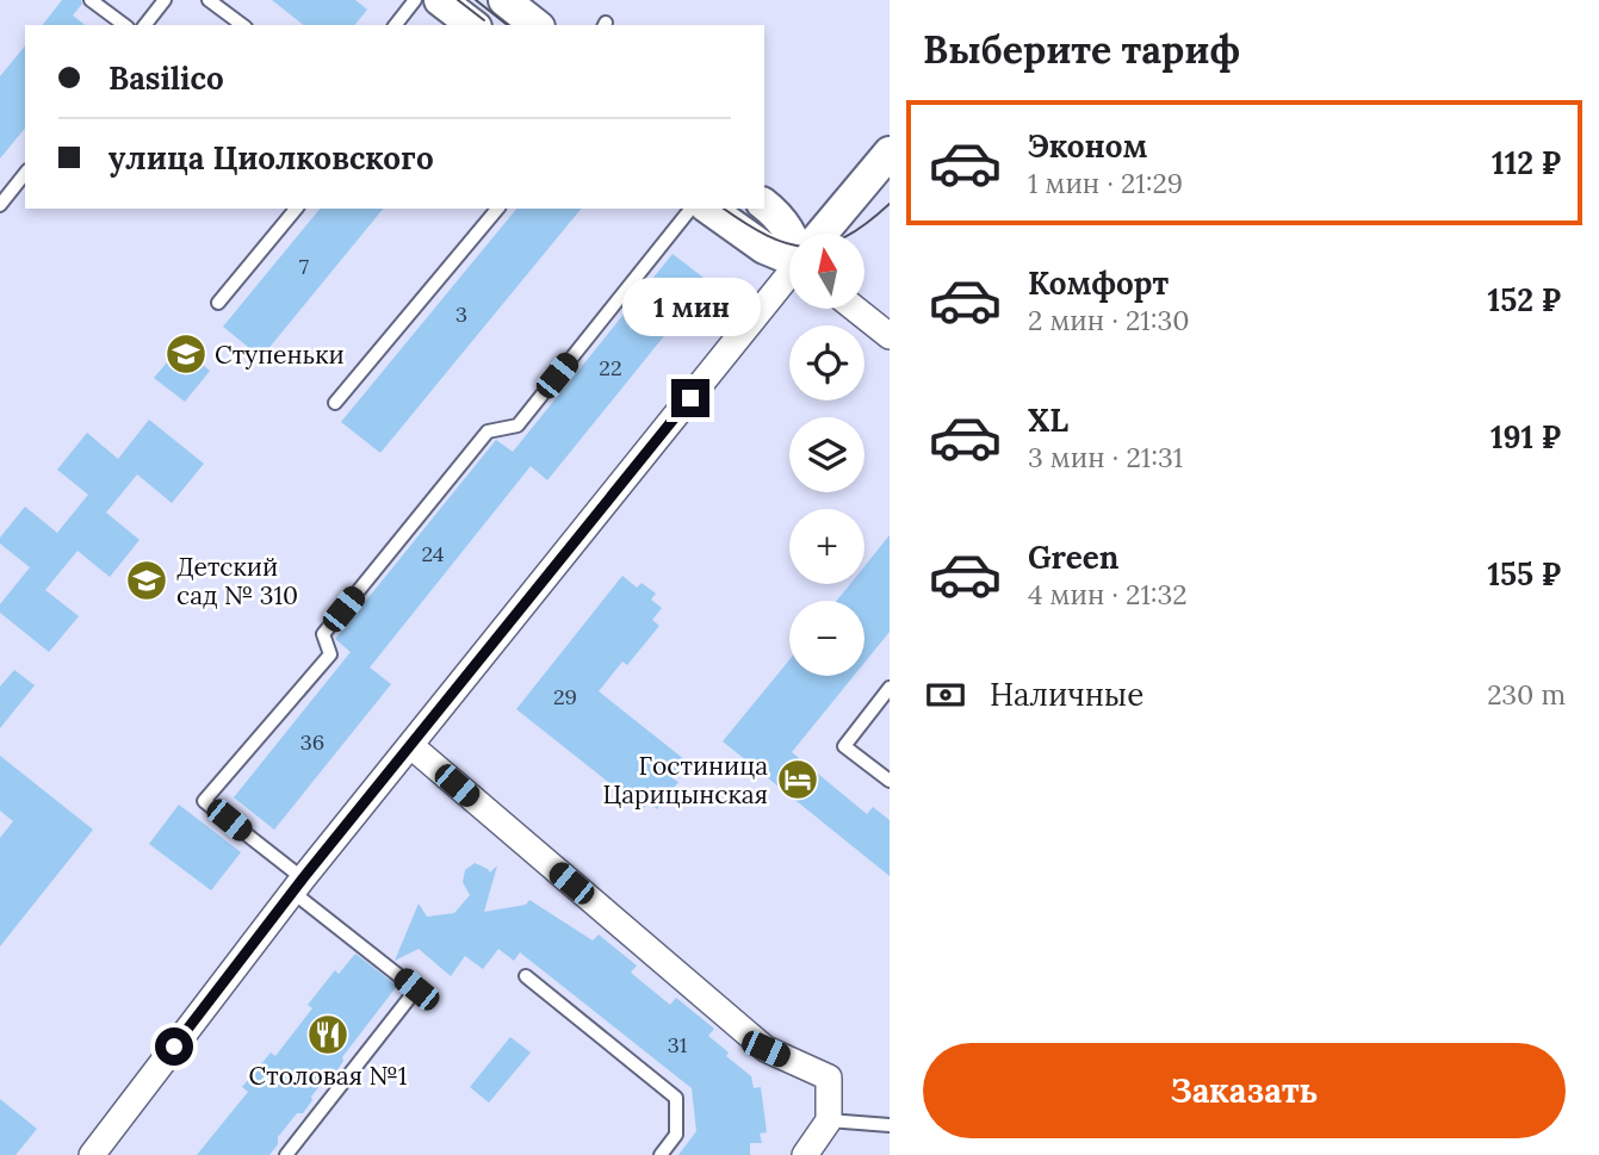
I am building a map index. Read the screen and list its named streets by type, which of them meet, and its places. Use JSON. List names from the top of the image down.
{
  "places": {
    "school or university": ["Ступеньки", "Детский сад № 310"],
    "hotel": ["Гостиница Царицынская"],
    "restaurant": ["Столовая №1"]
  },
  "house_numbers": [
    "7",
    "3",
    "22",
    "24",
    "29",
    "36",
    "31"
  ],
  "north": "top",
  "page": {
    "heading": "Выберите тариф",
    "banner": ["Basilico", "улица Циолковского"],
    "list": [
      {
        "name": "Эконом",
        "note": "1 мин · 21:29",
        "value": "112 ₽"
      },
      {
        "name": "Комфорт",
        "note": "2 мин · 21:30",
        "value": "152 ₽"
      },
      {
        "name": "XL",
        "note": "3 мин · 21:31",
        "value": "191 ₽"
      },
      {
        "name": "Green",
        "note": "4 мин · 21:32",
        "value": "155 ₽"
      }
    ],
    "map_buttons": ["+", "−"],
    "bubble": "1 мин",
    "pay": ["Наличные", "230 m"],
    "buttons": "Заказать"
  }
}
